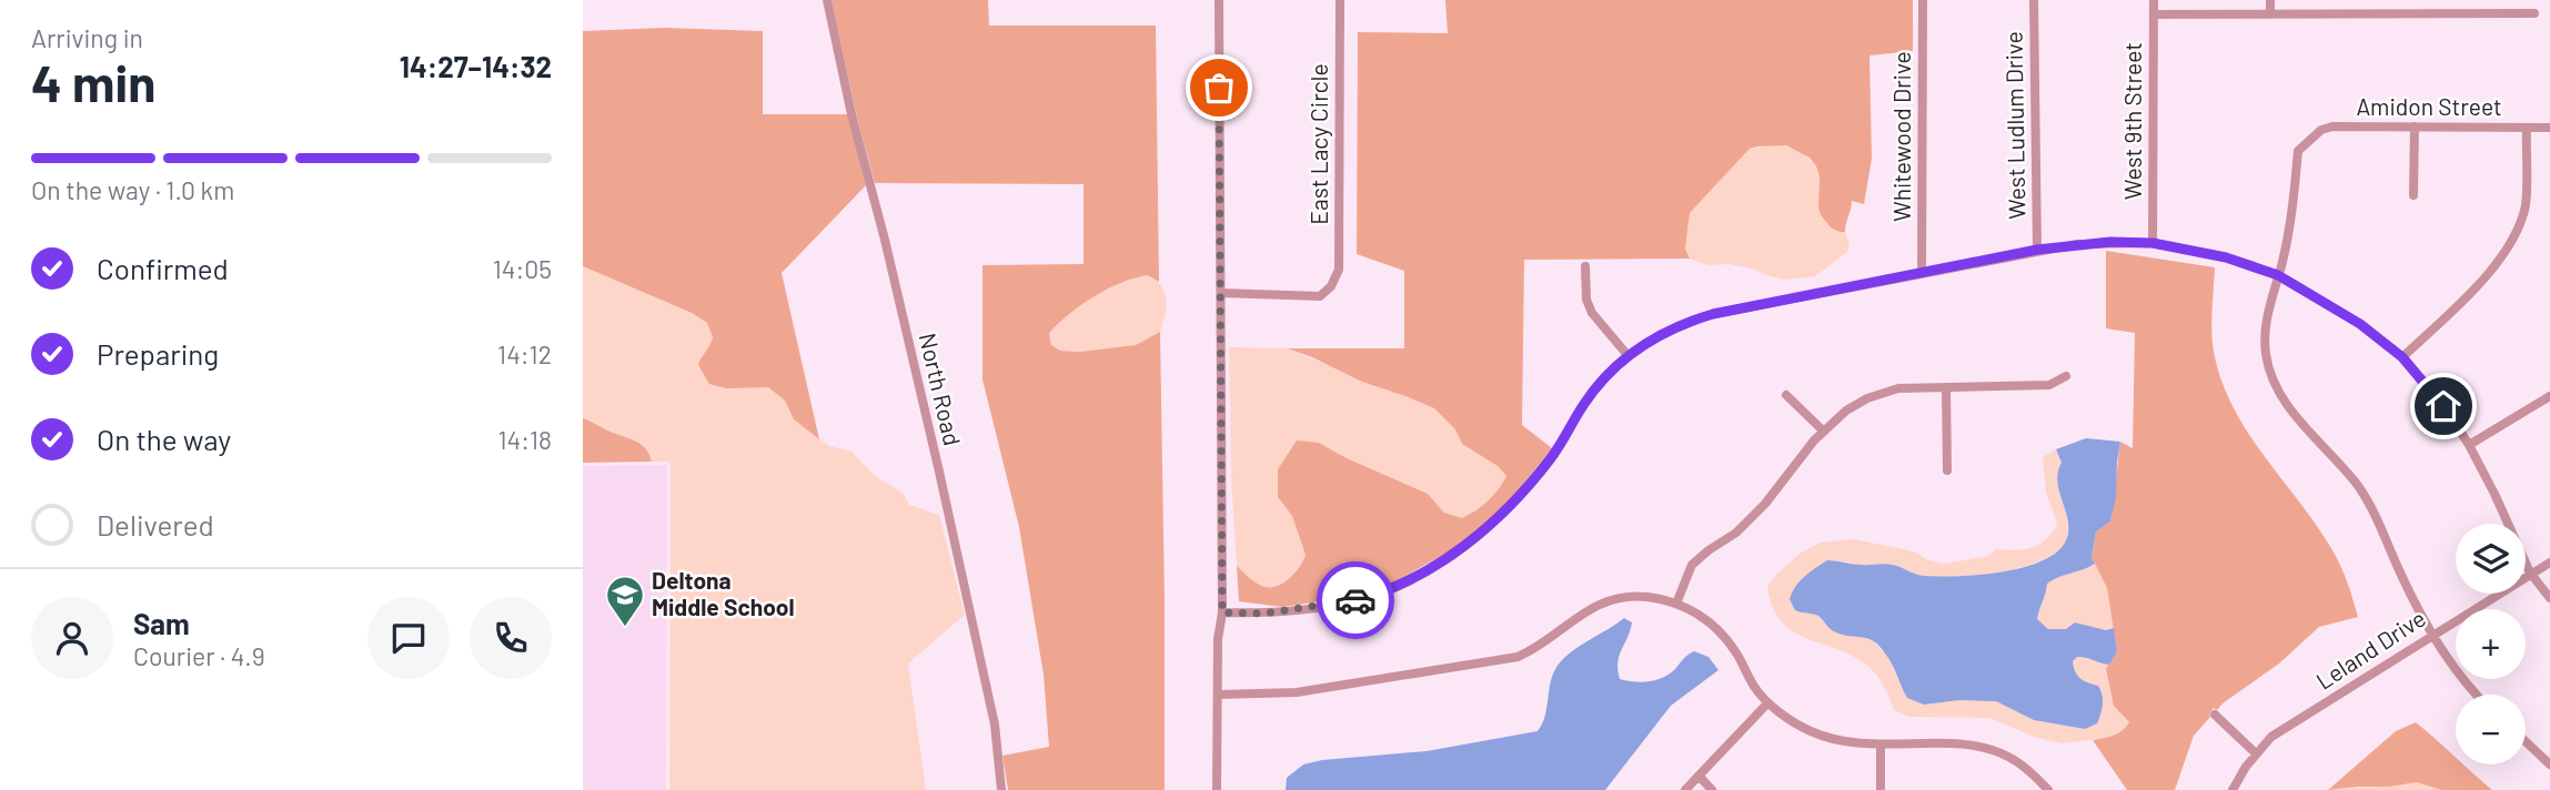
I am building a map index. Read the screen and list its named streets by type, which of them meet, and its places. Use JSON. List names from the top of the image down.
{
  "streets": {
    "street": [
      "Amidon Street",
      "West 9th Street",
      "West Ludlum Drive",
      "Whitewood Drive",
      "East Lacy Circle",
      "North Road",
      "Leland Drive"
    ]
  },
  "places": {
    "school or university": ["Deltona Middle School"]
  },
  "page": {
    "heading": ["4 min", "Arriving in", "14:27–14:32"],
    "panel": ["Sam", "Courier · 4.9"],
    "bar": "On the way · 1.0 km",
    "list": [
      ["Confirmed", "14:05"],
      ["Preparing", "14:12"],
      ["On the way", "14:18"],
      "Delivered"
    ],
    "map_buttons": ["+", "−"]
  }
}
